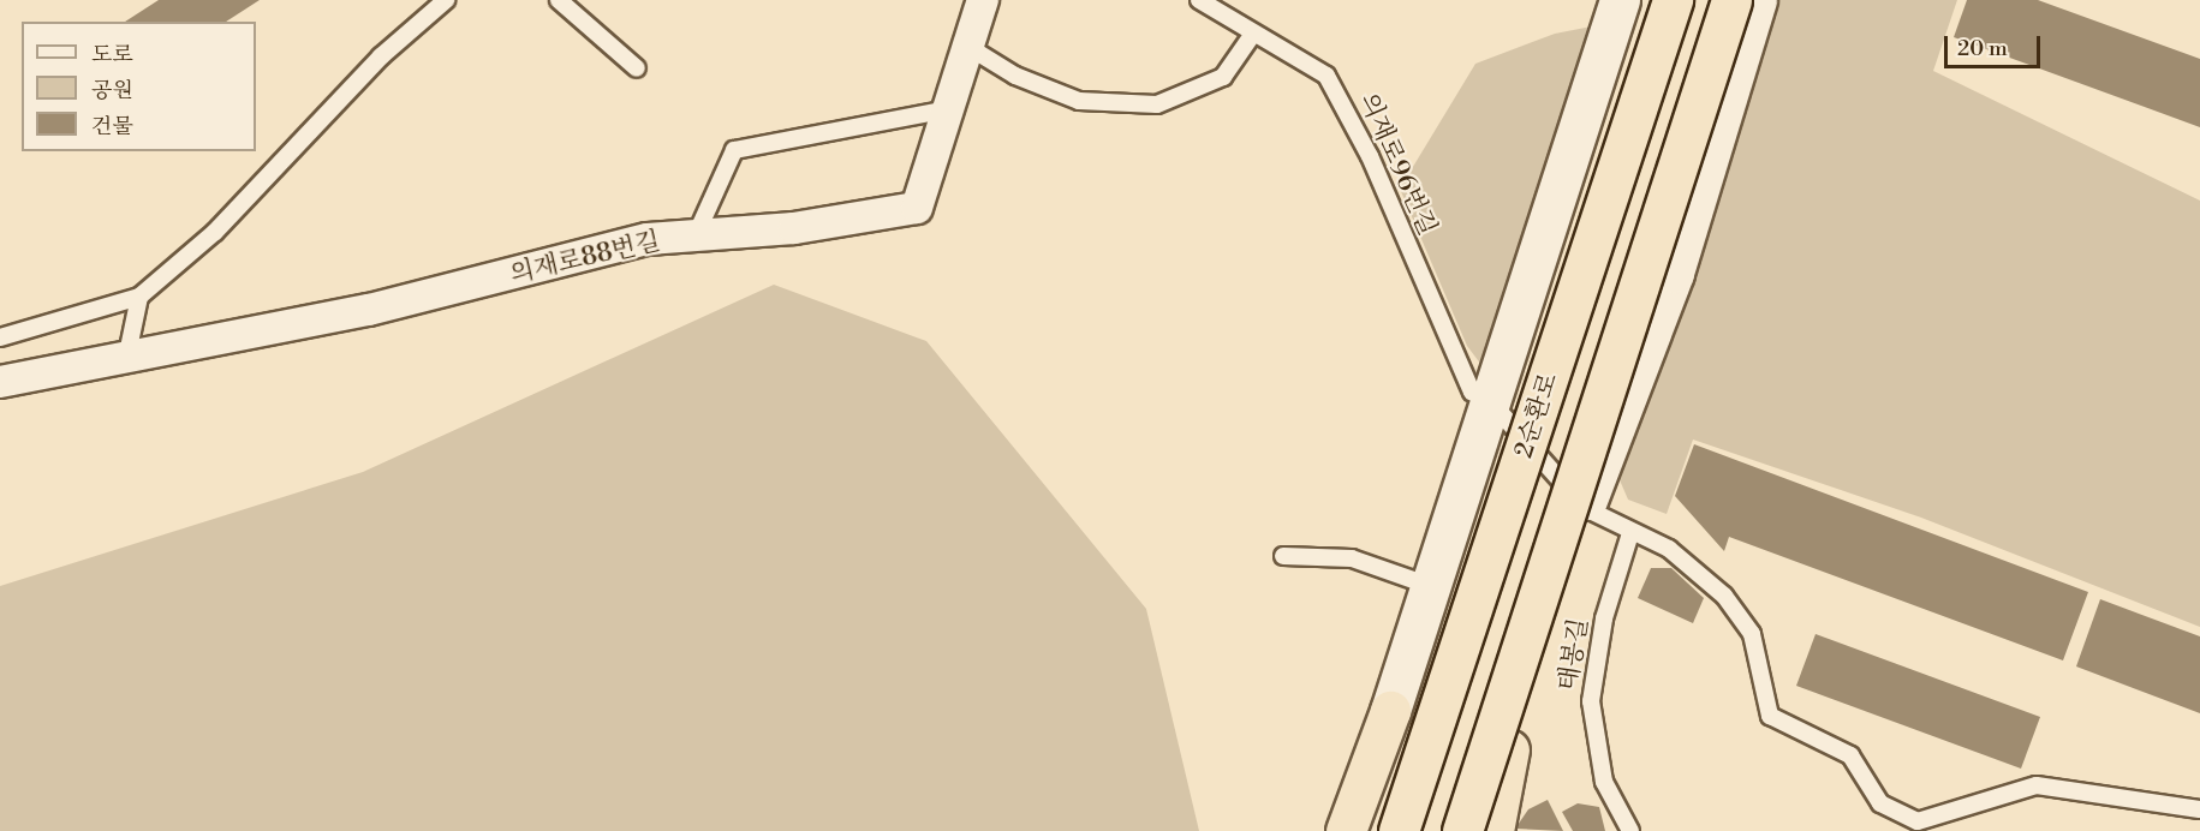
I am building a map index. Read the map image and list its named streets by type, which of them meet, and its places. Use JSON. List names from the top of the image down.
{
  "streets": {
    "highway": ["2순환로"],
    "street": ["의재로88번길"],
    "lane": ["의재로96번길", "태봉길"]
  },
  "legend": ["도로", "공원", "건물"],
  "scale_bar": "20 m"
}
